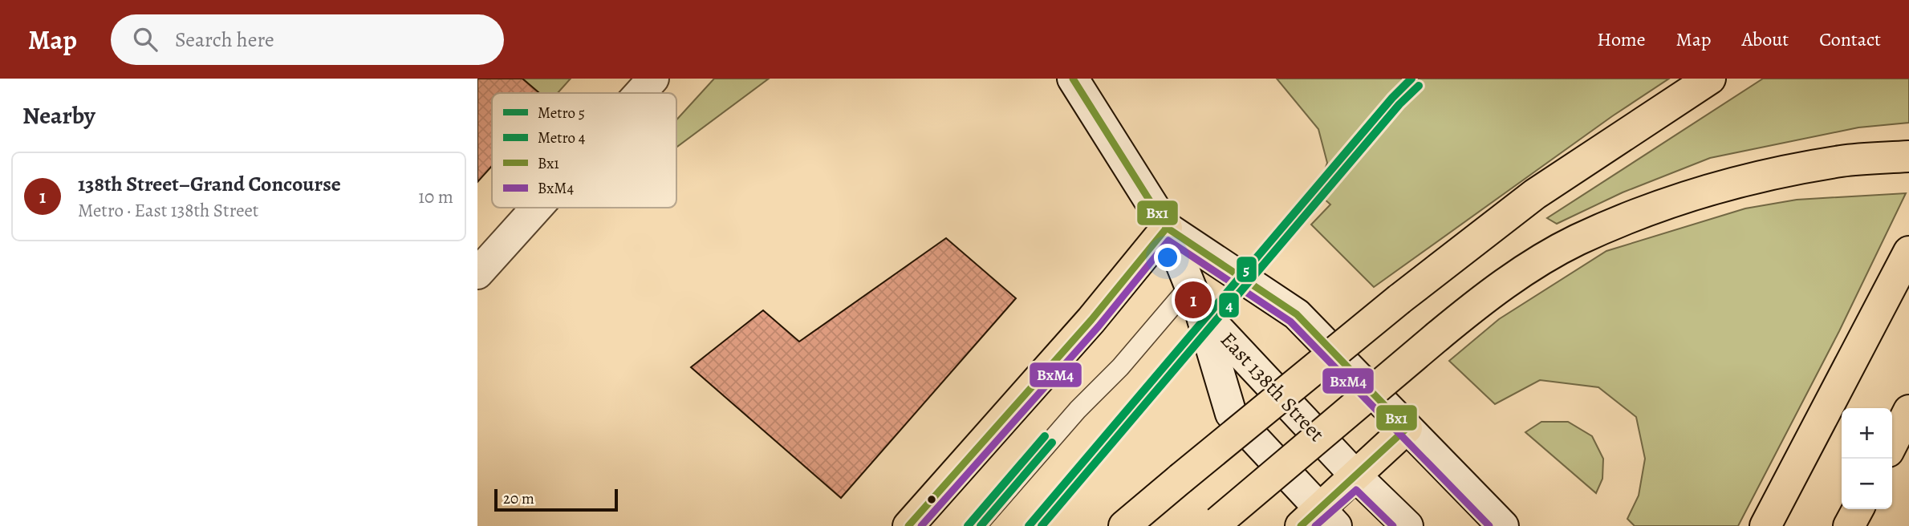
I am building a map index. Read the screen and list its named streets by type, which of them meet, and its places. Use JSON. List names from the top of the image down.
{
  "streets": {
    "main road": ["East 138th Street"]
  },
  "lines": [
    "metro line 5",
    "transit line Bx1",
    "metro line 4",
    "transit line BxM4"
  ],
  "legend": [
    "Metro 5",
    "Metro 4",
    "Bx1",
    "BxM4"
  ],
  "scale_bar": "20 m",
  "page": {
    "header": "Map",
    "search": "Search here",
    "nav": [
      "Home",
      "Map",
      "About",
      "Contact"
    ],
    "heading": "Nearby",
    "list": [
      {
        "mark": "1",
        "name": "138th Street–Grand Concourse",
        "note": "Metro · East 138th Street",
        "value": "10 m"
      }
    ],
    "pins": "1",
    "map_buttons": ["+", "−"],
    "scale": "20 m"
  }
}
